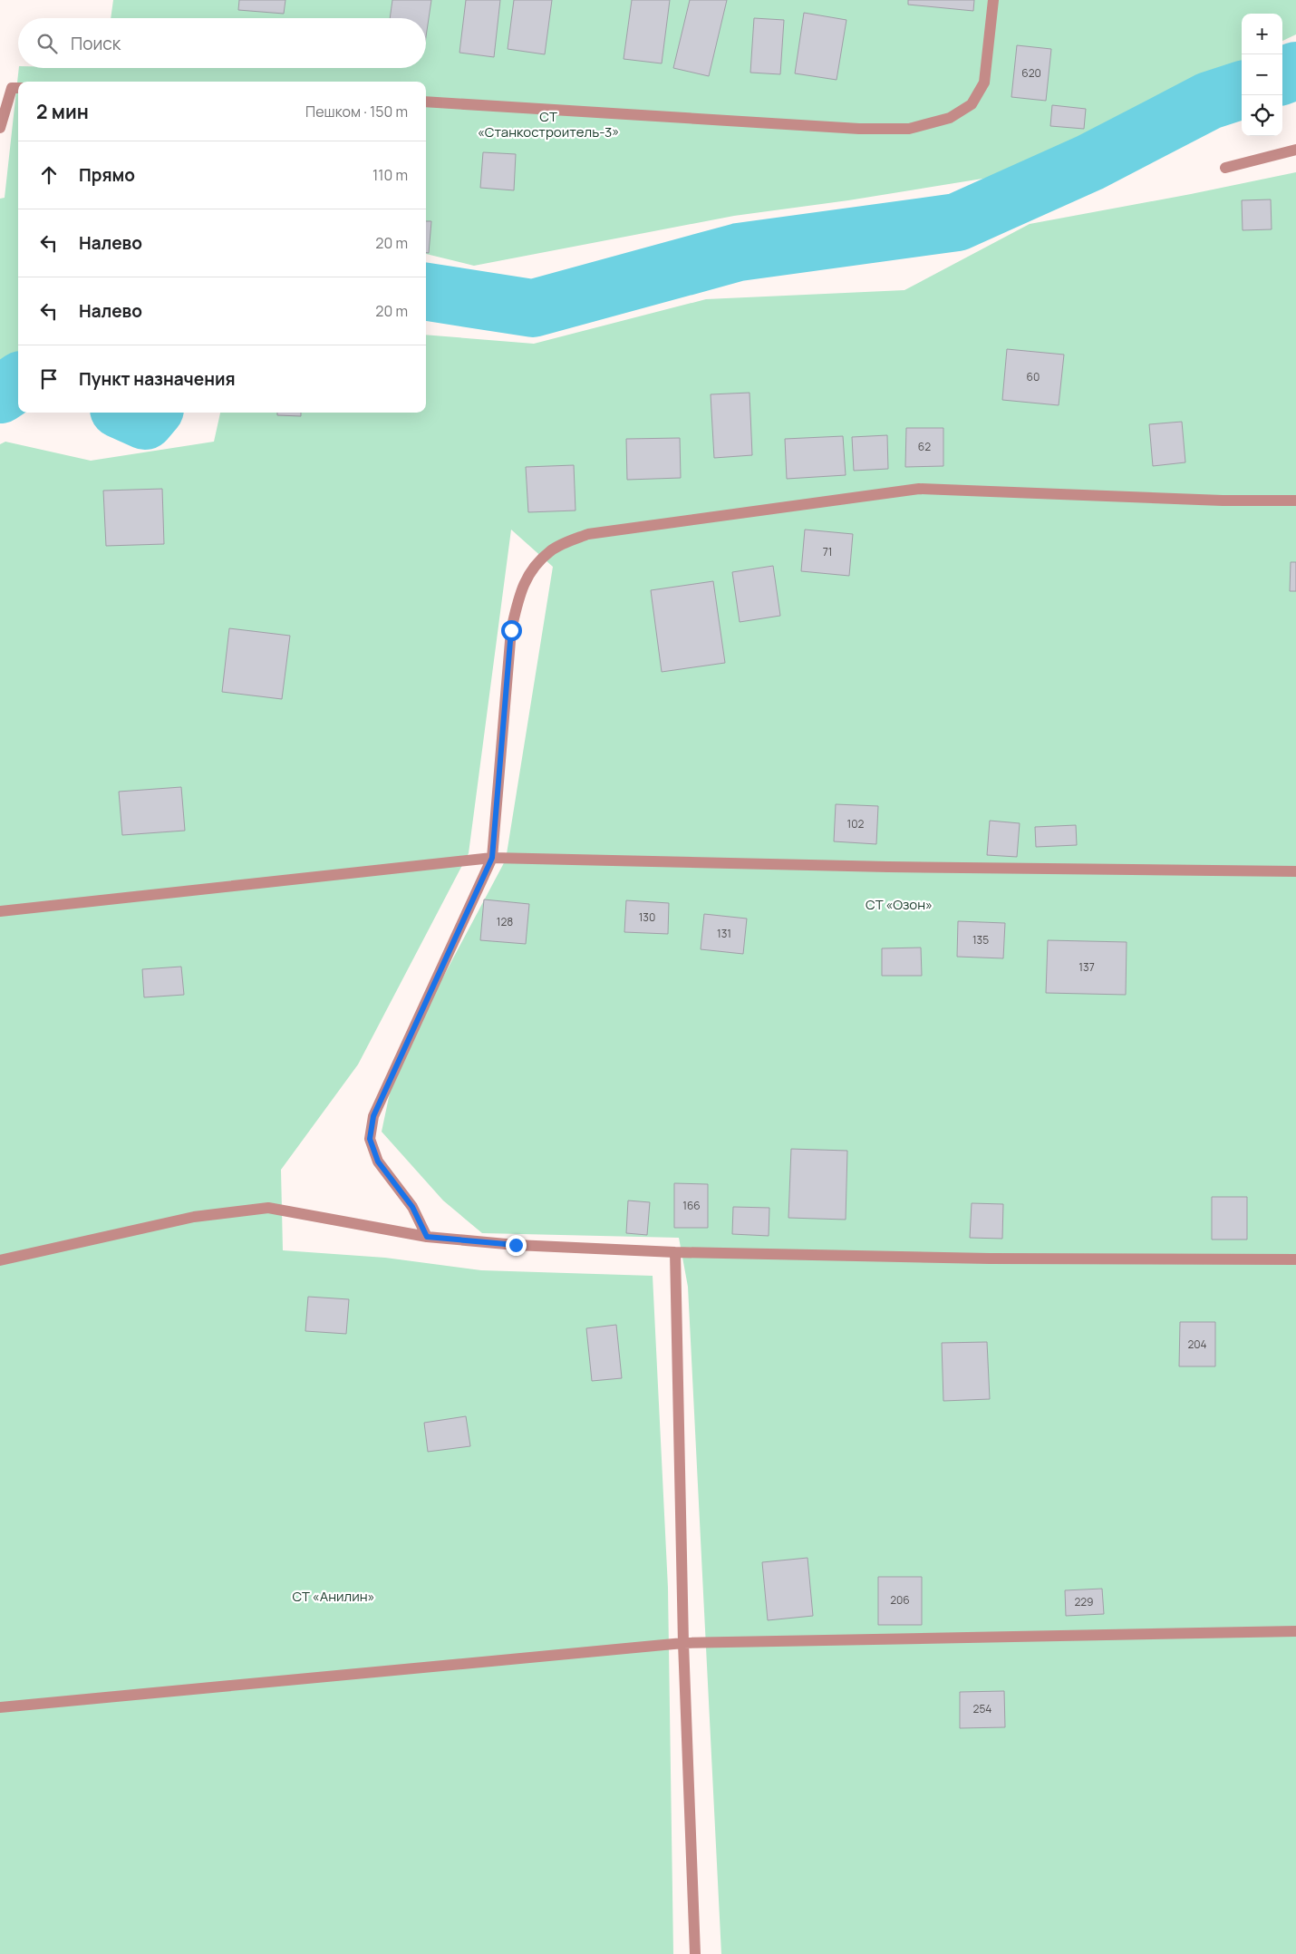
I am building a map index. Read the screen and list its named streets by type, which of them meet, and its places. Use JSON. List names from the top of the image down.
{
  "parks": ["СТ «Станкостроитель-3»", "СТ «Озон»", "СТ «Анилин»"],
  "house_numbers": [
    "620",
    "60",
    "62",
    "71",
    "102",
    "130",
    "128",
    "131",
    "135",
    "137",
    "166",
    "204",
    "206",
    "229",
    "254"
  ],
  "page": {
    "map_buttons": ["+", "−"],
    "search": "Поиск",
    "heading": ["2 мин", "Пешком · 150 m"],
    "list": [
      ["Прямо", "110 m"],
      ["Налево", "20 m"],
      ["Налево", "20 m"],
      "Пункт назначения"
    ]
  }
}
